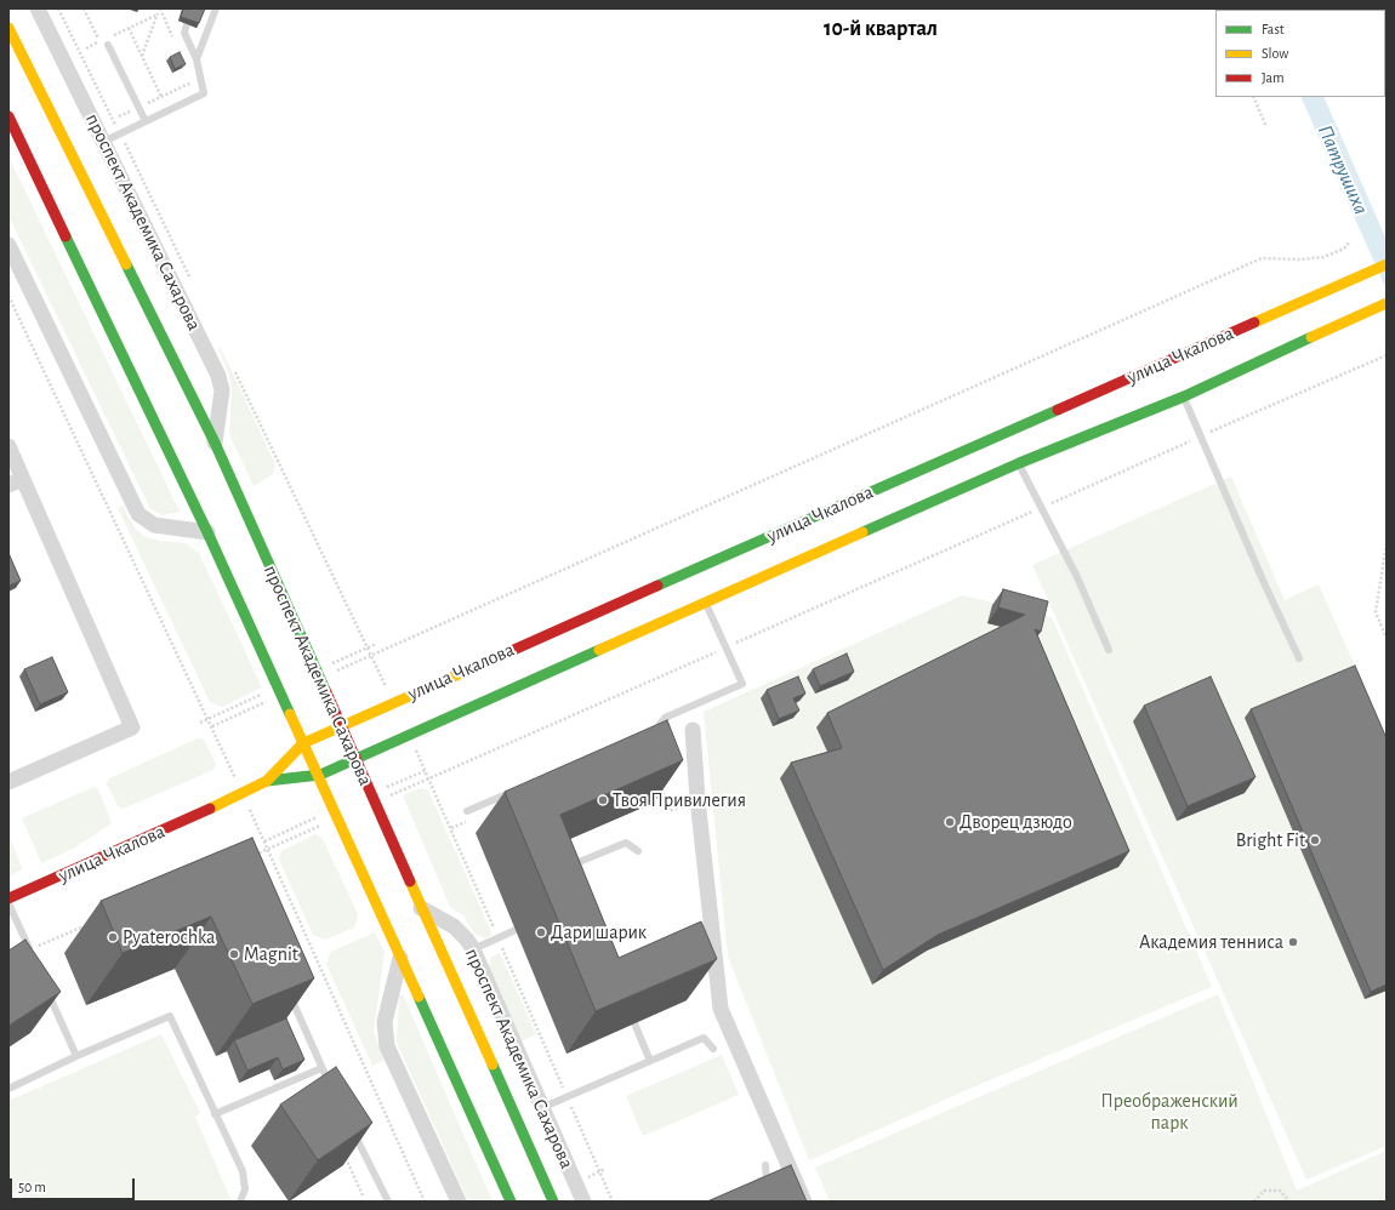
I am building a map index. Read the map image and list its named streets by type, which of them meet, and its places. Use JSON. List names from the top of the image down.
{
  "streets": {
    "street": ["проспект Академика Сахарова", "улица Чкалова"]
  },
  "crossings": [
    ["проспект Академика Сахарова", "улица Чкалова"]
  ],
  "districts": ["10-й квартал"],
  "water": ["Патрушиха"],
  "parks": ["Преображенский парк"],
  "places": [
    "Твоя Привилегия",
    "Дворец дзюдо",
    "Bright Fit",
    "Дари шарик",
    "Pyaterochka",
    "Академия тенниса",
    "Magnit"
  ],
  "legend": ["Fast", "Slow", "Jam"],
  "scale_bar": "50 m"
}
